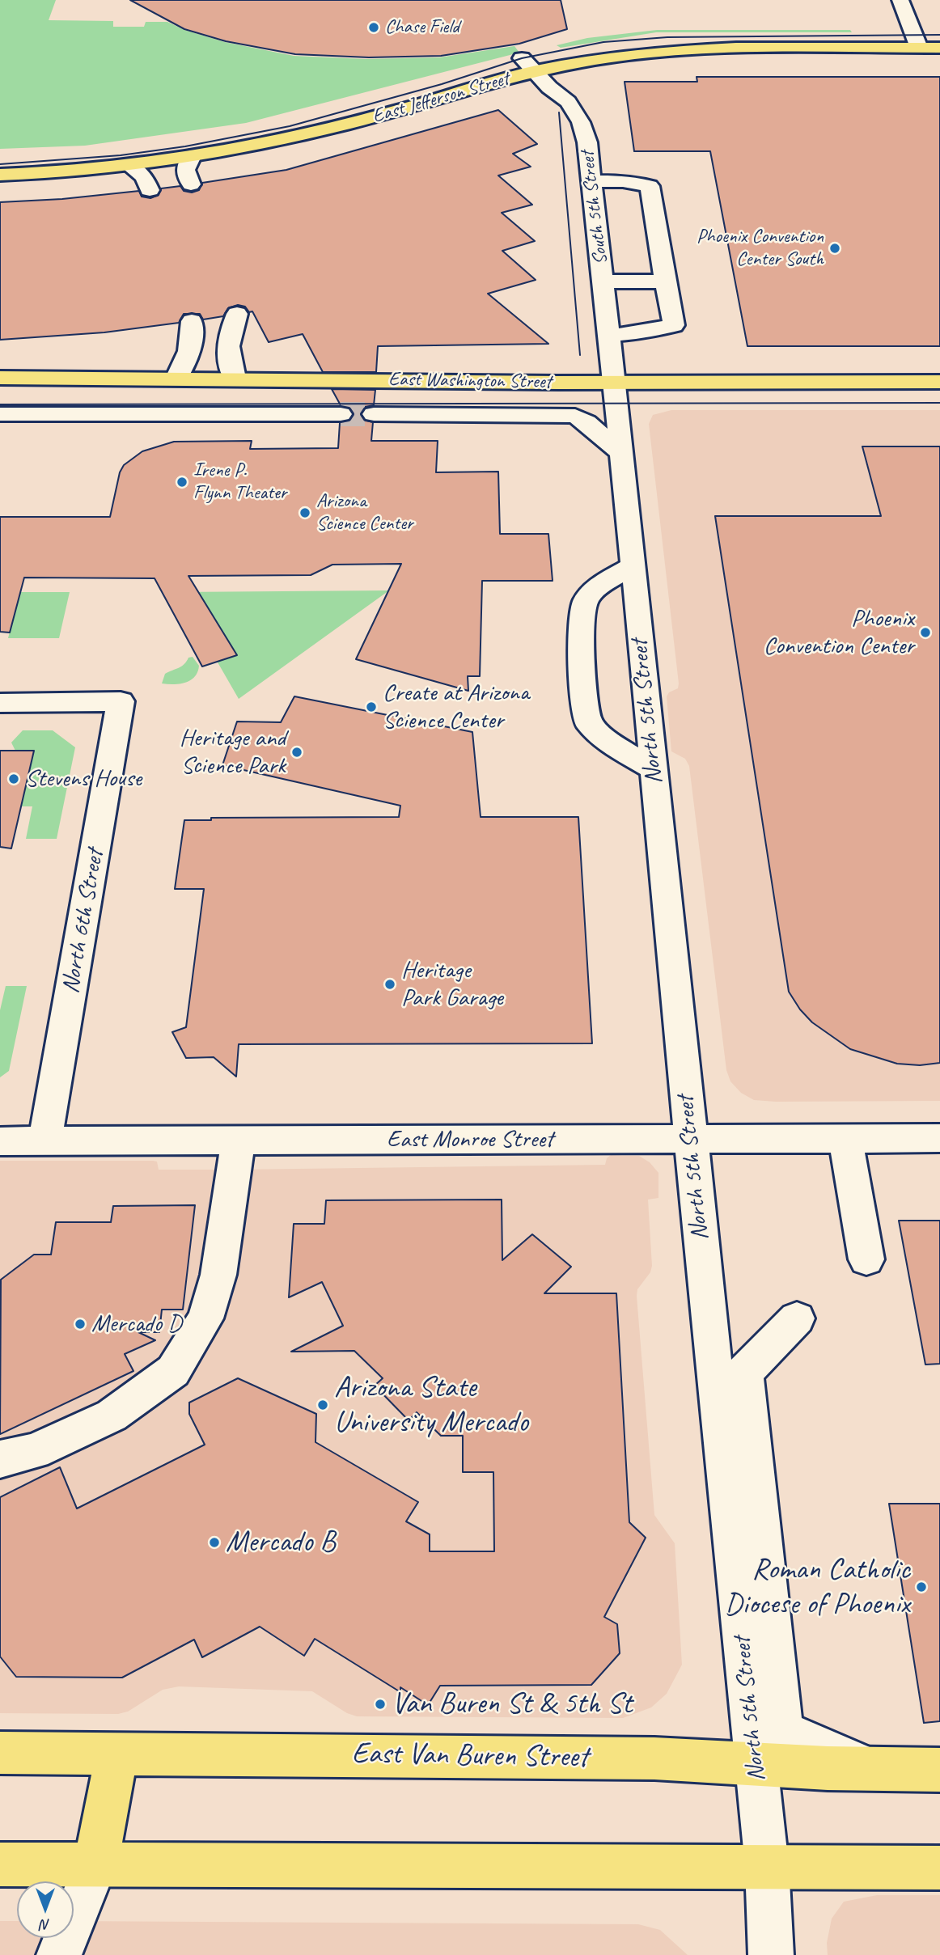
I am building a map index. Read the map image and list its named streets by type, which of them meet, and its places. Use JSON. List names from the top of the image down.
{
  "streets": {
    "main road": ["East Jefferson Street", "East Washington Street", "East Van Buren Street"],
    "street": [
      "South 5th Street",
      "North 5th Street",
      "North 6th Street",
      "East Monroe Street"
    ]
  },
  "crossings": [
    ["East Jefferson Street", "South 5th Street"],
    ["South 5th Street", "East Washington Street"],
    ["South 5th Street", "North 5th Street"],
    ["East Washington Street", "North 5th Street"],
    ["North 5th Street", "East Monroe Street"],
    ["North 5th Street", "East Van Buren Street"],
    ["North 6th Street", "East Monroe Street"]
  ],
  "places": [
    "Chase Field",
    "Phoenix Convention Center South",
    "Irene P. Flynn Theater",
    "Arizona Science Center",
    "Phoenix Convention Center",
    "Create at Arizona Science Center",
    "Heritage and Science Park",
    "Stevens House",
    "Heritage Park Garage",
    "Mercado D",
    "Arizona State University Mercado",
    "Mercado B",
    "Roman Catholic Diocese of Phoenix",
    "Van Buren St & 5th St"
  ],
  "north": "bottom"
}
